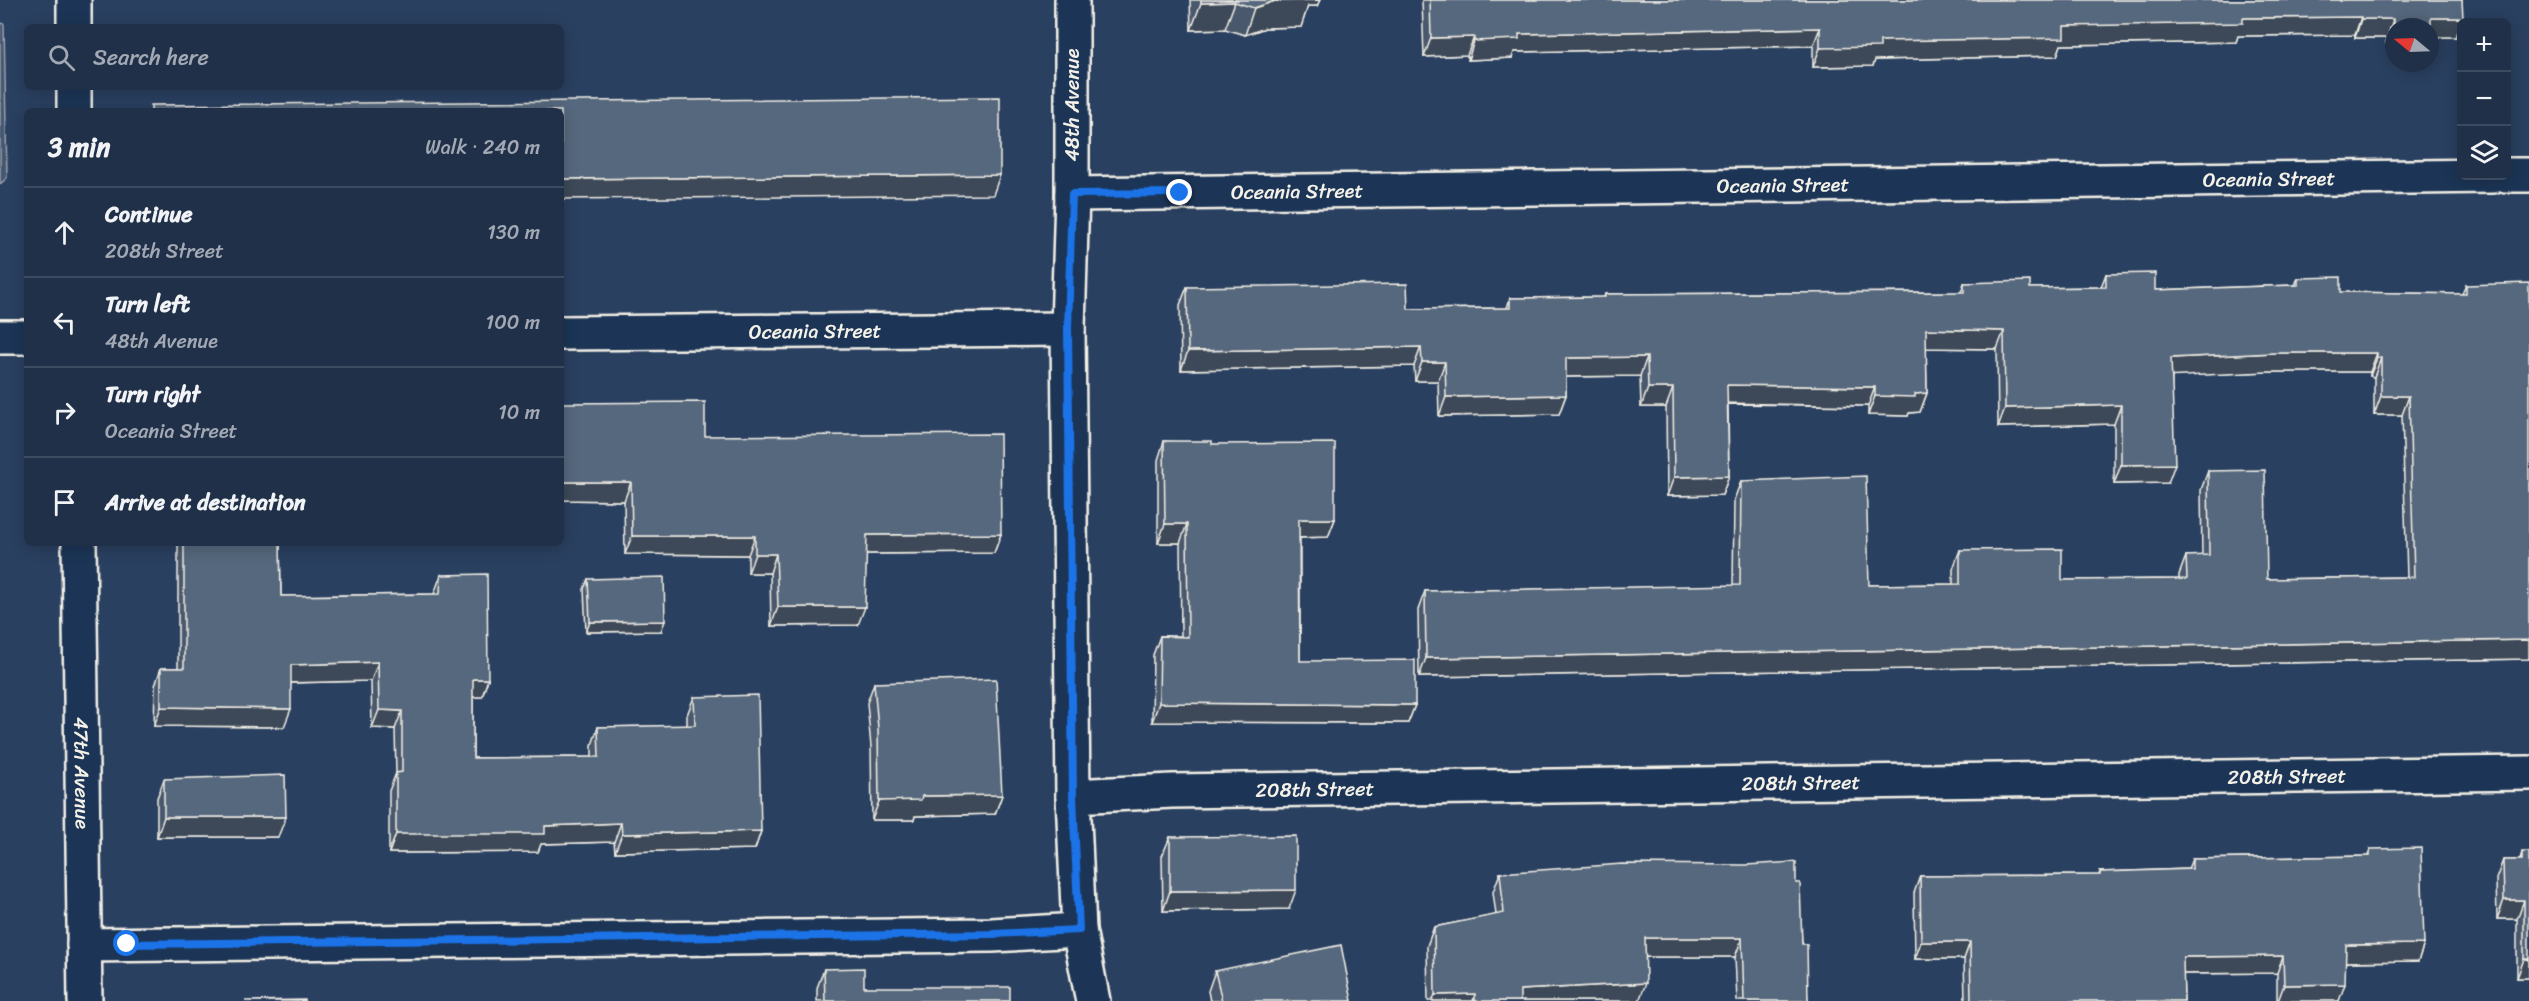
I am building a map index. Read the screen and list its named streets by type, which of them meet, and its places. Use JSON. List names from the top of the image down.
{
  "streets": {
    "street": [
      "48th Avenue",
      "Oceania Street",
      "47th Avenue",
      "208th Street"
    ]
  },
  "crossings": [
    ["48th Avenue", "Oceania Street"],
    ["48th Avenue", "208th Street"]
  ],
  "north": "left",
  "page": {
    "map_buttons": ["+", "−"],
    "search": "Search here",
    "heading": ["3 min", "Walk · 240 m"],
    "list": [
      ["Continue", "208th Street", "130 m"],
      ["Turn left", "48th Avenue", "100 m"],
      ["Turn right", "Oceania Street", "10 m"],
      "Arrive at destination"
    ]
  }
}
